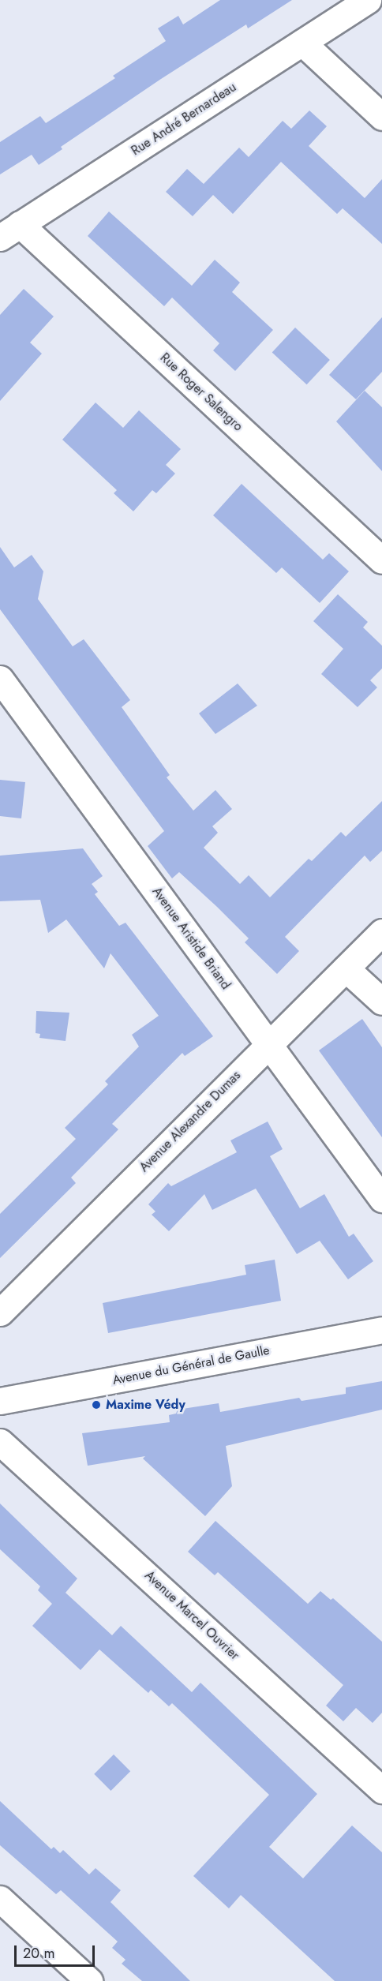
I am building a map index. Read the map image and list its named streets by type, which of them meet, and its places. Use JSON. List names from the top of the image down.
{
  "streets": {
    "street": [
      "Rue André Bernardeau",
      "Rue Roger Salengro",
      "Avenue Aristide Briand",
      "Avenue Alexandre Dumas",
      "Avenue du Général de Gaulle",
      "Avenue Marcel Ouvrier"
    ]
  },
  "crossings": [
    ["Rue André Bernardeau", "Rue Roger Salengro"],
    ["Avenue Aristide Briand", "Avenue Alexandre Dumas"]
  ],
  "places": ["Maxime Védy"],
  "scale_bar": "20 m"
}
